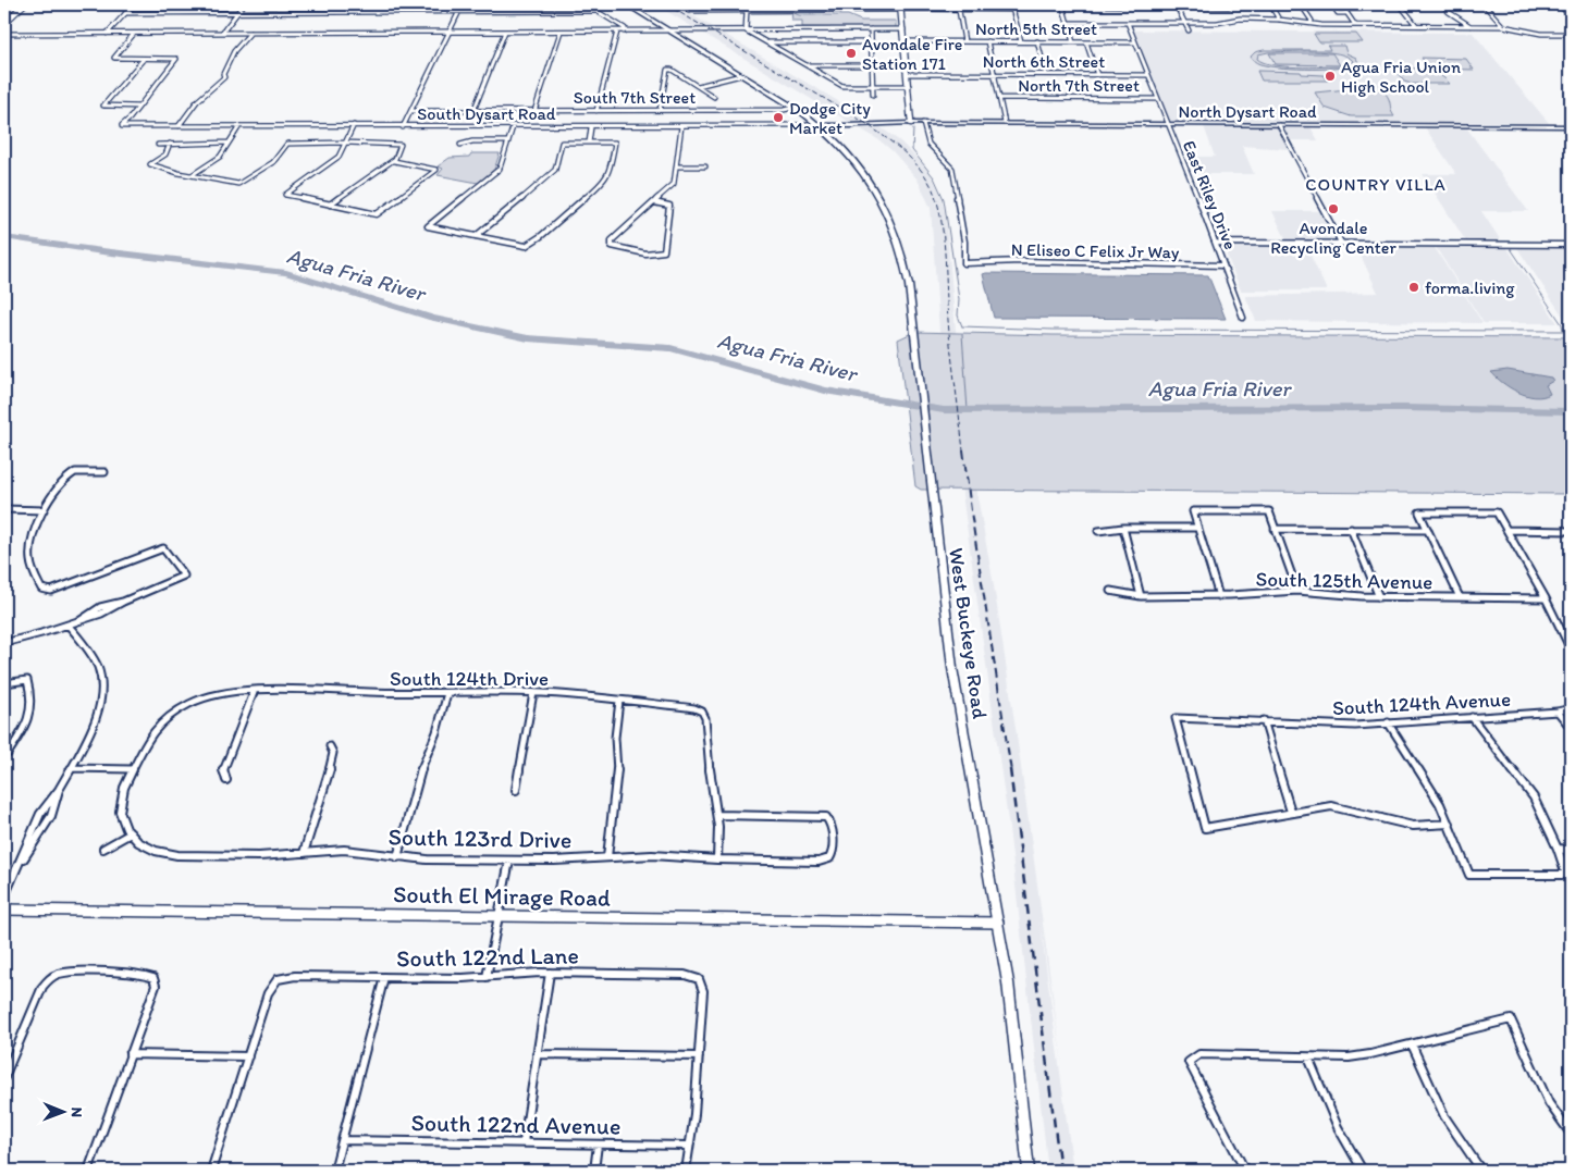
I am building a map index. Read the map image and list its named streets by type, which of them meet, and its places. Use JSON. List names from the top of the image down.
{
  "streets": {
    "main road": [
      "North Dysart Road",
      "South Dysart Road",
      "West Buckeye Road",
      "South El Mirage Road"
    ],
    "street": [
      "North 5th Street",
      "North 6th Street",
      "North 7th Street",
      "South 7th Street",
      "East Riley Drive",
      "N Eliseo C Felix Jr Way",
      "South 125th Avenue",
      "South 124th Drive",
      "South 124th Avenue",
      "South 123rd Drive",
      "South 122nd Lane",
      "South 122nd Avenue"
    ]
  },
  "crossings": [
    ["North 5th Street", "East Riley Drive"],
    ["North 6th Street", "East Riley Drive"],
    ["North 7th Street", "East Riley Drive"],
    ["South 7th Street", "West Buckeye Road"],
    ["North Dysart Road", "South Dysart Road"],
    ["North Dysart Road", "East Riley Drive"],
    ["North Dysart Road", "N Eliseo C Felix Jr Way"],
    ["South Dysart Road", "N Eliseo C Felix Jr Way"],
    ["South Dysart Road", "West Buckeye Road"],
    ["East Riley Drive", "N Eliseo C Felix Jr Way"],
    ["West Buckeye Road", "South El Mirage Road"],
    ["South 124th Drive", "South 123rd Drive"]
  ],
  "districts": ["COUNTRY VILLA"],
  "water": ["Agua Fria River"],
  "places": [
    "Avondale Fire Station 171",
    "Agua Fria Union High School",
    "Dodge City Market",
    "Avondale Recycling Center",
    "forma.living"
  ],
  "north": "right"
}
